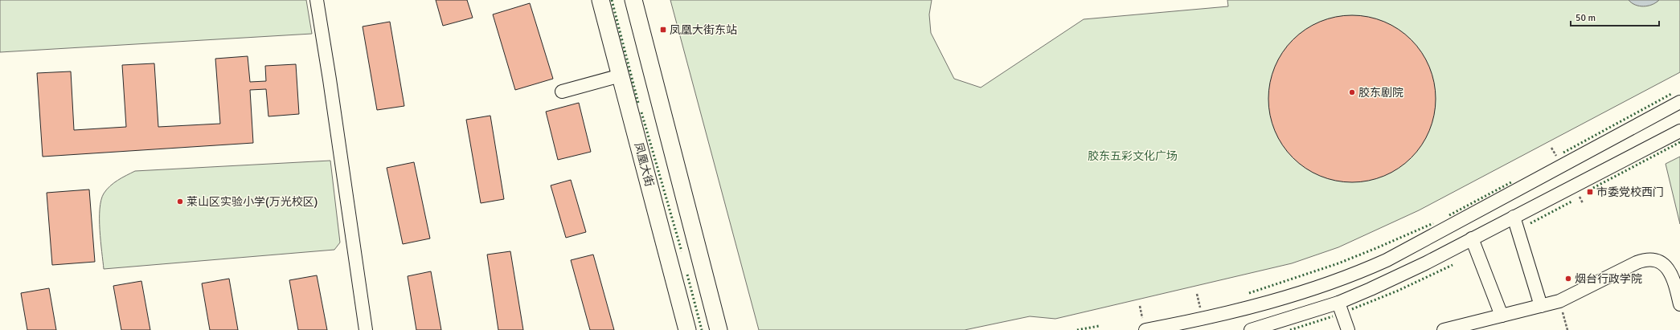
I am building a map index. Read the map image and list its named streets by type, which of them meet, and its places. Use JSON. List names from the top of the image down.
{
  "streets": {
    "main road": ["凤凰大街"]
  },
  "parks": ["胶东五彩文化广场"],
  "places": {
    "transit": ["凤凰大街东站", "市委党校西门"],
    "other": ["胶东剧院", "莱山区实验小学(万光校区)", "烟台行政学院"]
  },
  "scale_bar": "50 m"
}
